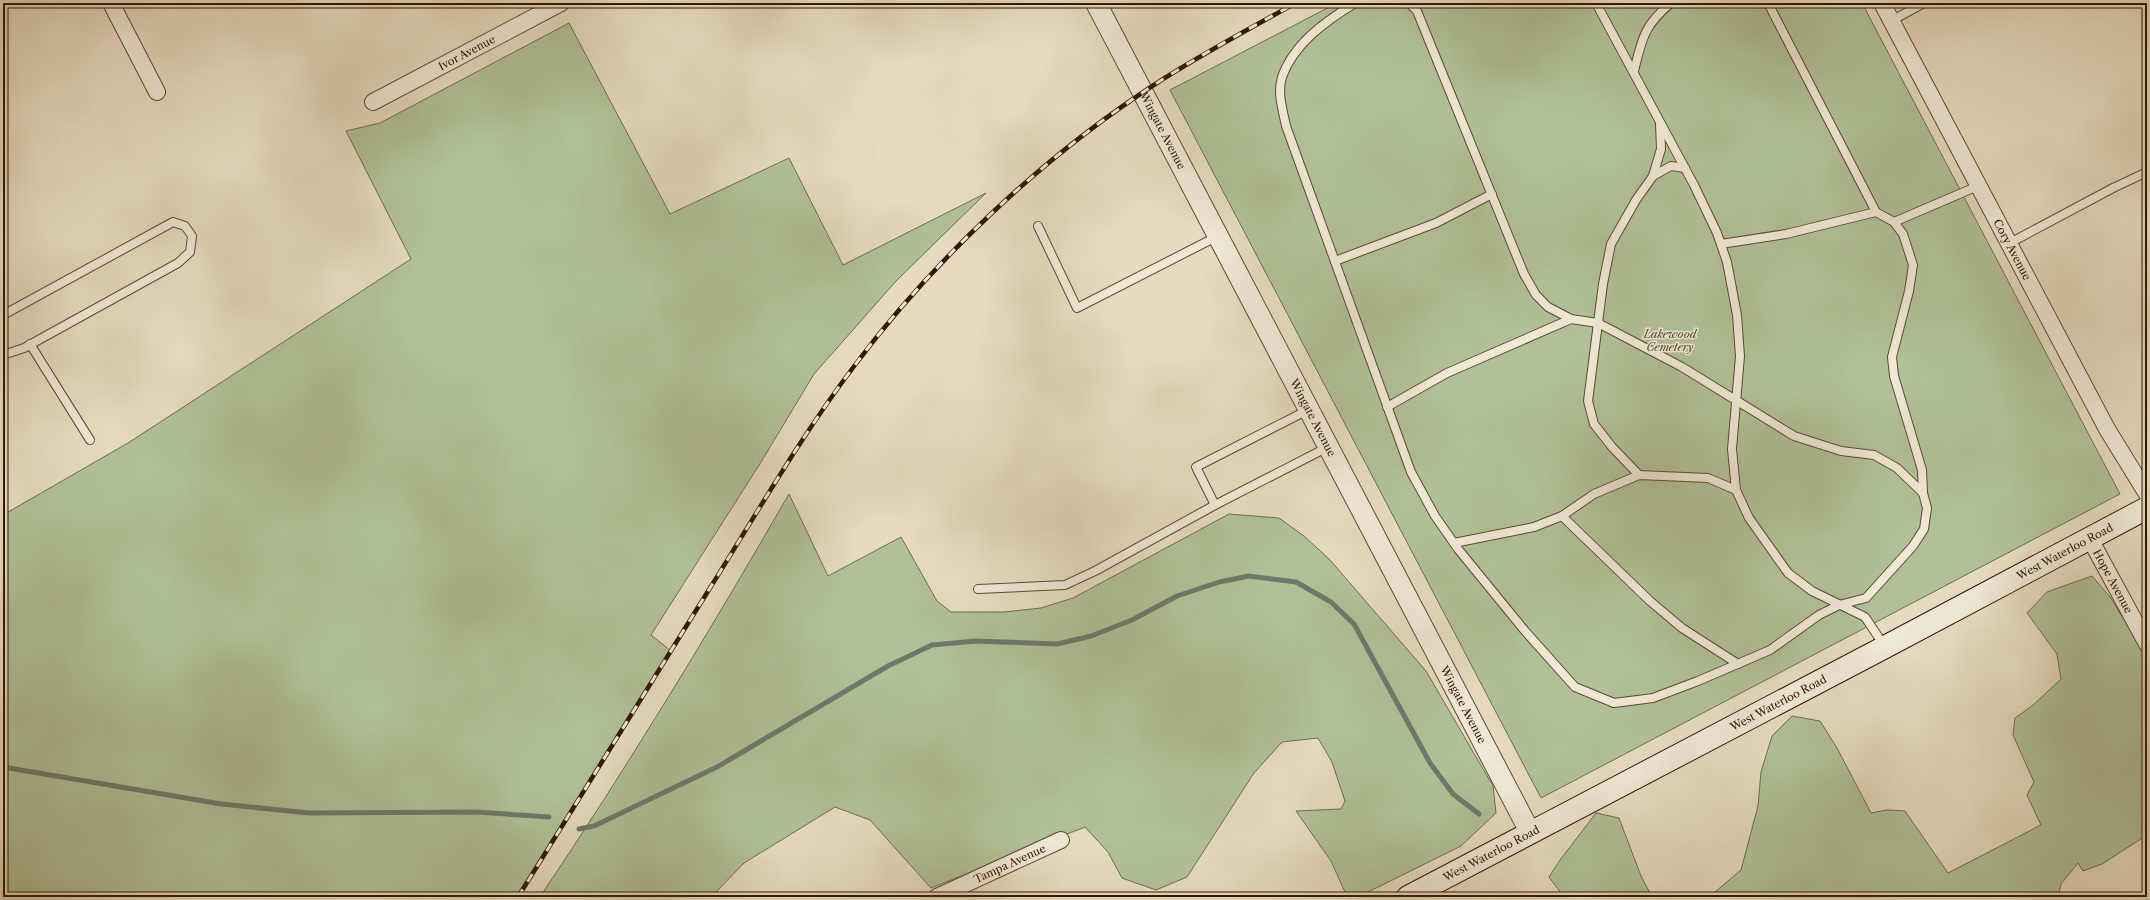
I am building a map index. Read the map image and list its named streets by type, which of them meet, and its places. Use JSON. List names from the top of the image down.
{
  "streets": {
    "main road": ["West Waterloo Road"],
    "street": [
      "Ivor Avenue",
      "Wingate Avenue",
      "Cory Avenue",
      "Hope Avenue",
      "Tampa Avenue"
    ]
  },
  "crossings": [
    ["Wingate Avenue", "West Waterloo Road"],
    ["West Waterloo Road", "Hope Avenue"]
  ],
  "parks": ["Lakewood Cemetery"]
}
